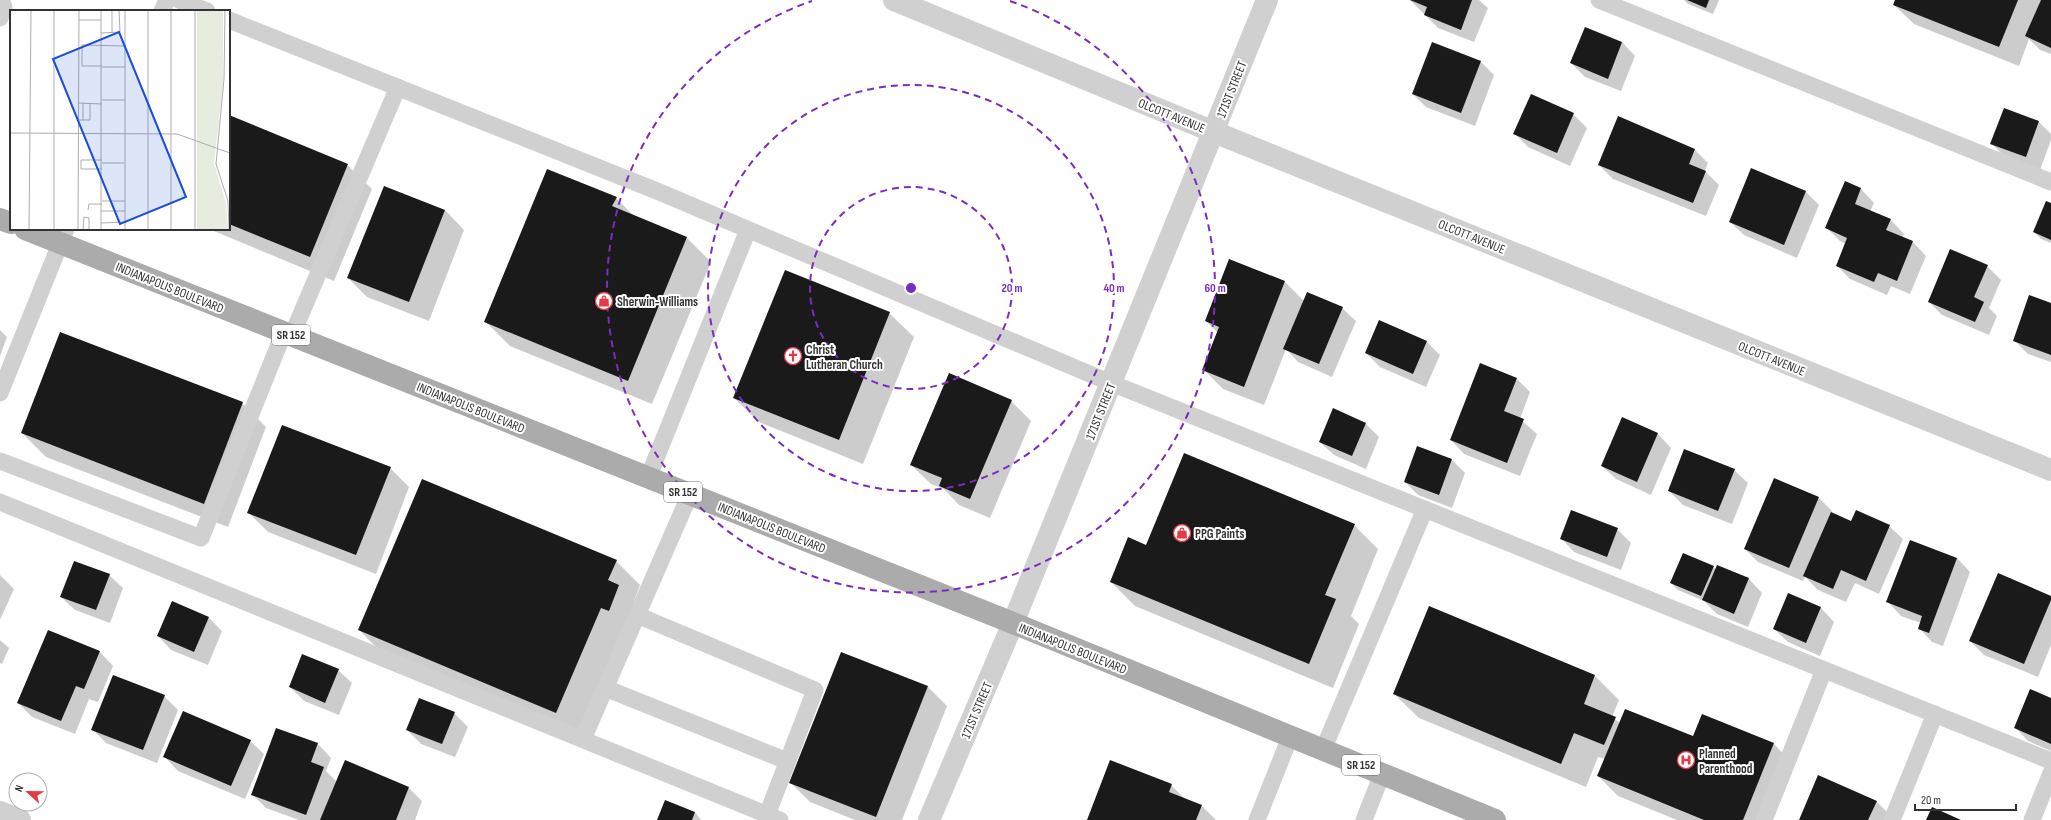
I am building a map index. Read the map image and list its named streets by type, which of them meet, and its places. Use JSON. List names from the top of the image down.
{
  "streets": {
    "main road": ["INDIANAPOLIS BOULEVARD", "SR 152"],
    "street": ["171ST STREET", "OLCOTT AVENUE"]
  },
  "crossings": [
    ["171ST STREET", "OLCOTT AVENUE"],
    ["171ST STREET", "INDIANAPOLIS BOULEVARD"]
  ],
  "places": {
    "shop": ["Sherwin-Williams", "PPG Paints"],
    "church": ["Christ Lutheran Church"],
    "hospital": ["Planned Parenthood"]
  },
  "scale_bar": "20 m",
  "north": "left",
  "rings": ["20 m", "40 m", "60 m"]
}
